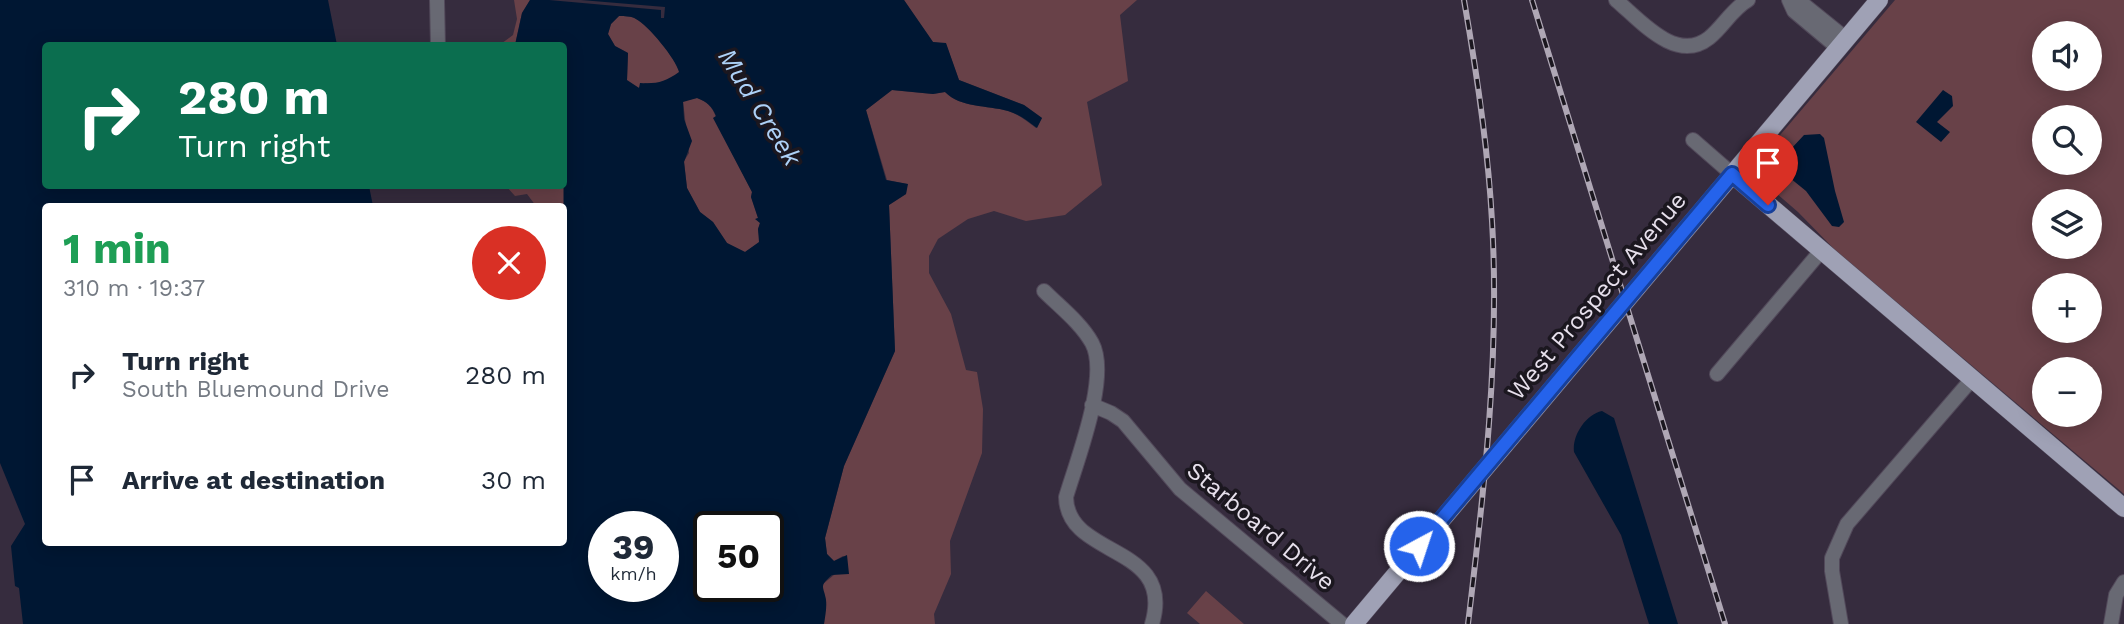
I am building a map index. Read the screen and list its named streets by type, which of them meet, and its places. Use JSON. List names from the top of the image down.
{
  "streets": {
    "main road": ["West Prospect Avenue"],
    "street": ["Starboard Drive"]
  },
  "water": ["Mud Creek"],
  "page": {
    "map_buttons": ["+", "−"],
    "turn": ["280 m", "Turn right"],
    "heading": ["1 min", "310 m · 19:37"],
    "list": [
      {
        "name": "Turn right",
        "note": "South Bluemound Drive",
        "value": "280 m"
      },
      {
        "name": "Arrive at destination",
        "value": "30 m"
      }
    ],
    "speed": "39 km/h",
    "limit": "50"
  }
}
